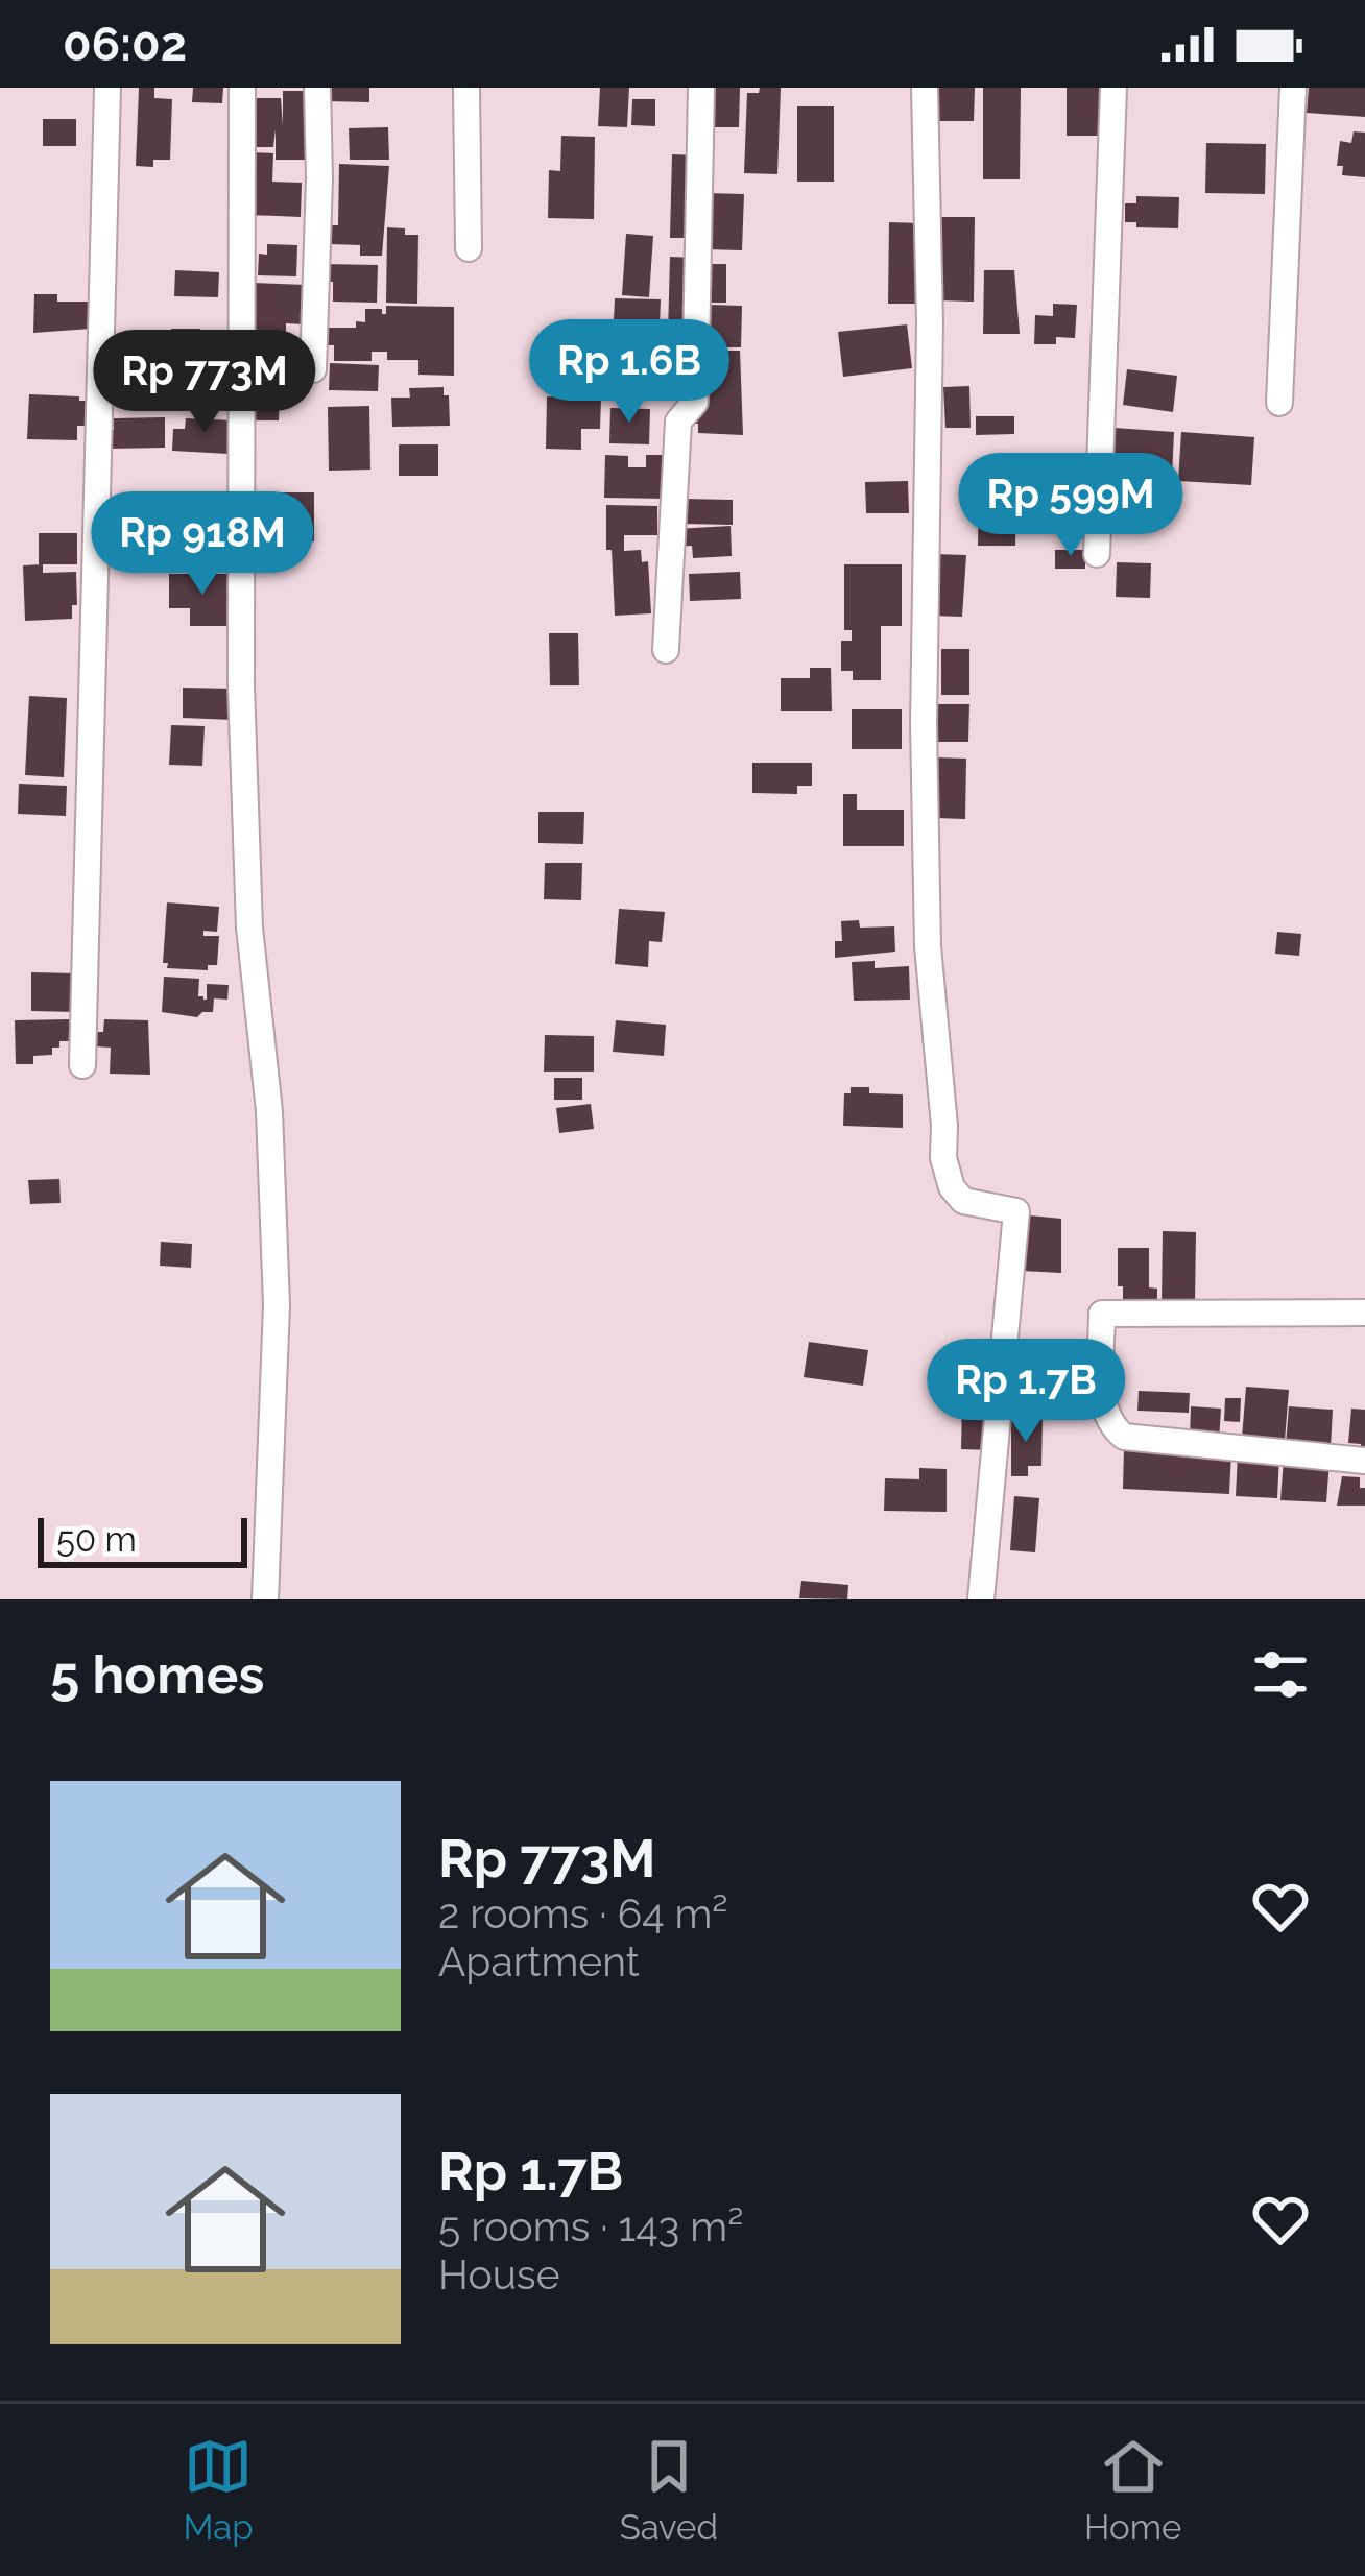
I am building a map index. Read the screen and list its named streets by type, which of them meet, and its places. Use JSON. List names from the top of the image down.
{
  "scale_bar": "50 m",
  "page": {
    "status": "06:02",
    "price": [
      "Rp 1.6B",
      "Rp 773M",
      "Rp 599M",
      "Rp 918M",
      "Rp 1.7B"
    ],
    "scale": "50 m",
    "heading": "5 homes",
    "list": [
      {
        "name": "Rp 773M",
        "note": "2 rooms · 64 m² · Apartment"
      },
      {
        "name": "Rp 1.7B",
        "note": "5 rooms · 143 m² · House"
      }
    ],
    "tabs": ["Map", "Saved", "Home"]
  }
}
